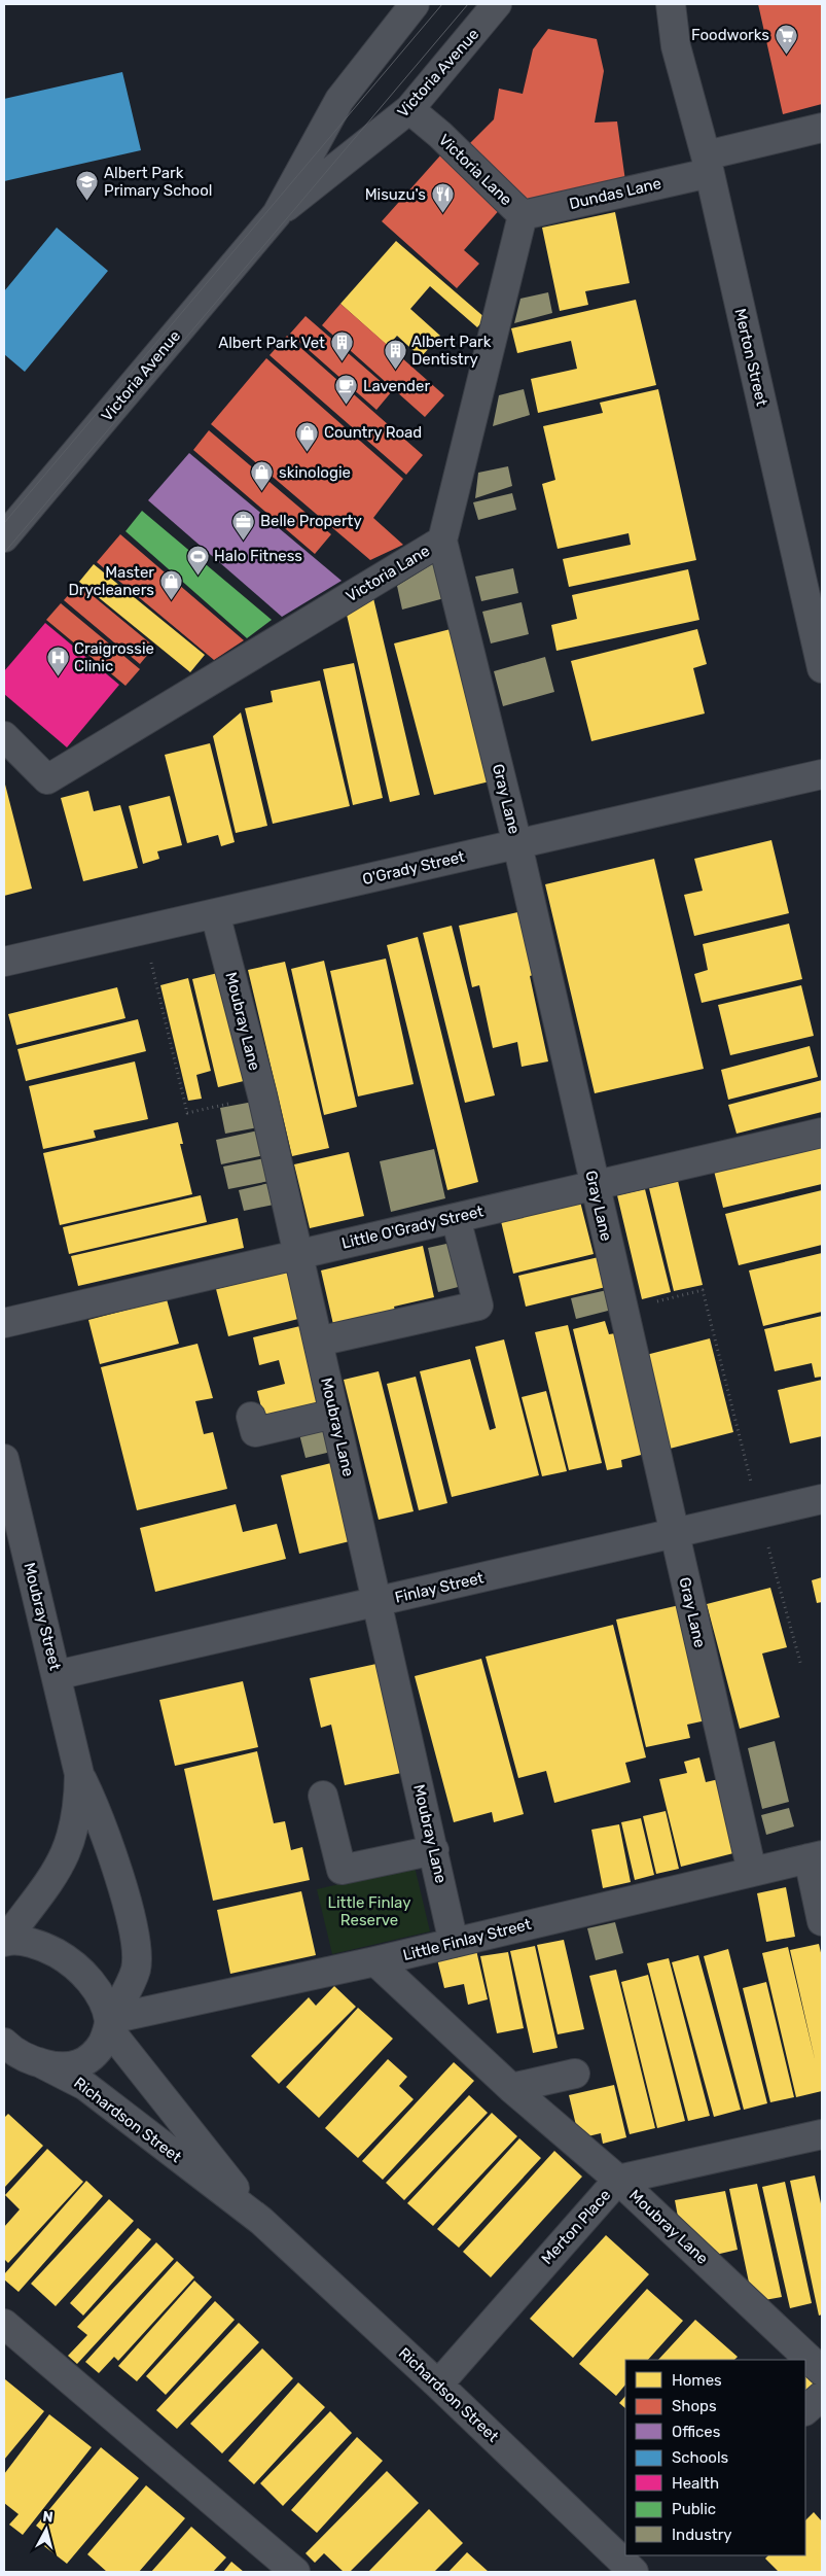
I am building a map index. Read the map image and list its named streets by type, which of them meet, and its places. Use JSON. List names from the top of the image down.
{
  "streets": {
    "street": [
      "Victoria Avenue",
      "Victoria Lane",
      "Dundas Lane",
      "Merton Street",
      "Gray Lane",
      "O'Grady Street",
      "Moubray Lane",
      "Little O'Grady Street",
      "Finlay Street",
      "Moubray Street",
      "Little Finlay Street",
      "Richardson Street",
      "Merton Place"
    ]
  },
  "crossings": [
    ["Victoria Avenue", "Victoria Lane"],
    ["Victoria Lane", "Dundas Lane"],
    ["Victoria Lane", "Gray Lane"],
    ["Dundas Lane", "Merton Street"],
    ["Gray Lane", "O'Grady Street"],
    ["Gray Lane", "Little O'Grady Street"],
    ["Gray Lane", "Finlay Street"],
    ["Gray Lane", "Little Finlay Street"],
    ["O'Grady Street", "Moubray Lane"],
    ["Moubray Lane", "Little O'Grady Street"],
    ["Moubray Lane", "Finlay Street"],
    ["Moubray Lane", "Little Finlay Street"],
    ["Moubray Lane", "Merton Place"],
    ["Finlay Street", "Moubray Street"],
    ["Moubray Street", "Little Finlay Street"],
    ["Moubray Street", "Richardson Street"],
    ["Little Finlay Street", "Richardson Street"],
    ["Richardson Street", "Merton Place"]
  ],
  "parks": ["Little Finlay Reserve"],
  "places": {
    "supermarket": ["Foodworks"],
    "school or university": ["Albert Park Primary School"],
    "restaurant": ["Misuzu's"],
    "building": ["Albert Park Vet", "Albert Park Dentistry"],
    "cafe": ["Lavender"],
    "shop": ["Country Road", "skinologie", "Master Drycleaners"],
    "office": ["Belle Property"],
    "sports": ["Halo Fitness"],
    "hospital": ["Craigrossie Clinic"]
  },
  "legend": [
    "Homes",
    "Shops",
    "Offices",
    "Schools",
    "Health",
    "Public",
    "Industry"
  ],
  "north": "top"
}
